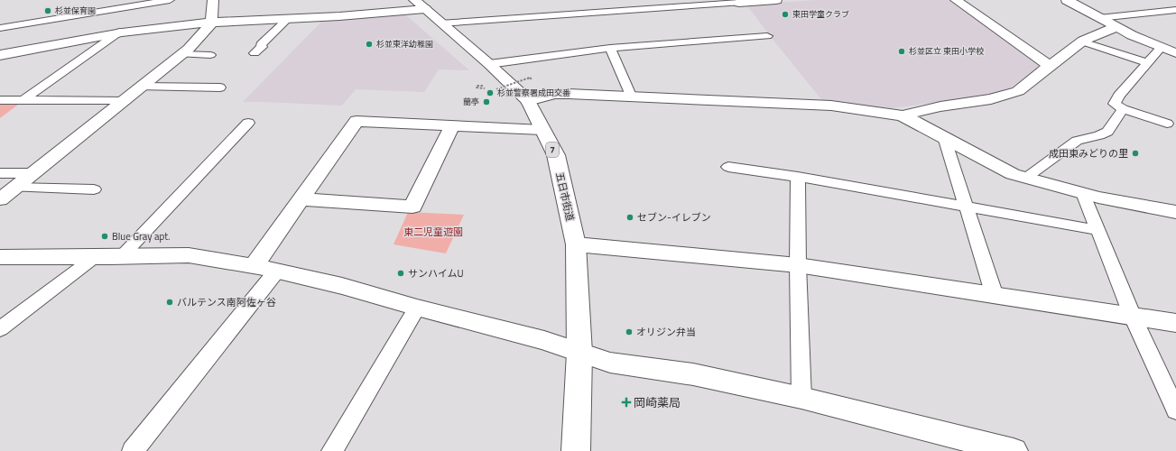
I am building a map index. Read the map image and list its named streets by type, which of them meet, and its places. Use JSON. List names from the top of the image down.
{
  "streets": {
    "street": ["7", "五日市街道"]
  },
  "parks": ["東二児童遊園"],
  "places": {
    "other": [
      "杉並保育園",
      "東田学童クラブ",
      "杉並東洋幼稚園",
      "杉並区立 東田小学校",
      "杉並警察署成田交番",
      "蘭亭",
      "成田東みどりの里",
      "セブン-イレブン",
      "Blue Gray apt.",
      "サンハイムU",
      "バルテンス南阿佐ヶ谷",
      "オリジン弁当"
    ],
    "health": ["岡崎薬局"]
  }
}
